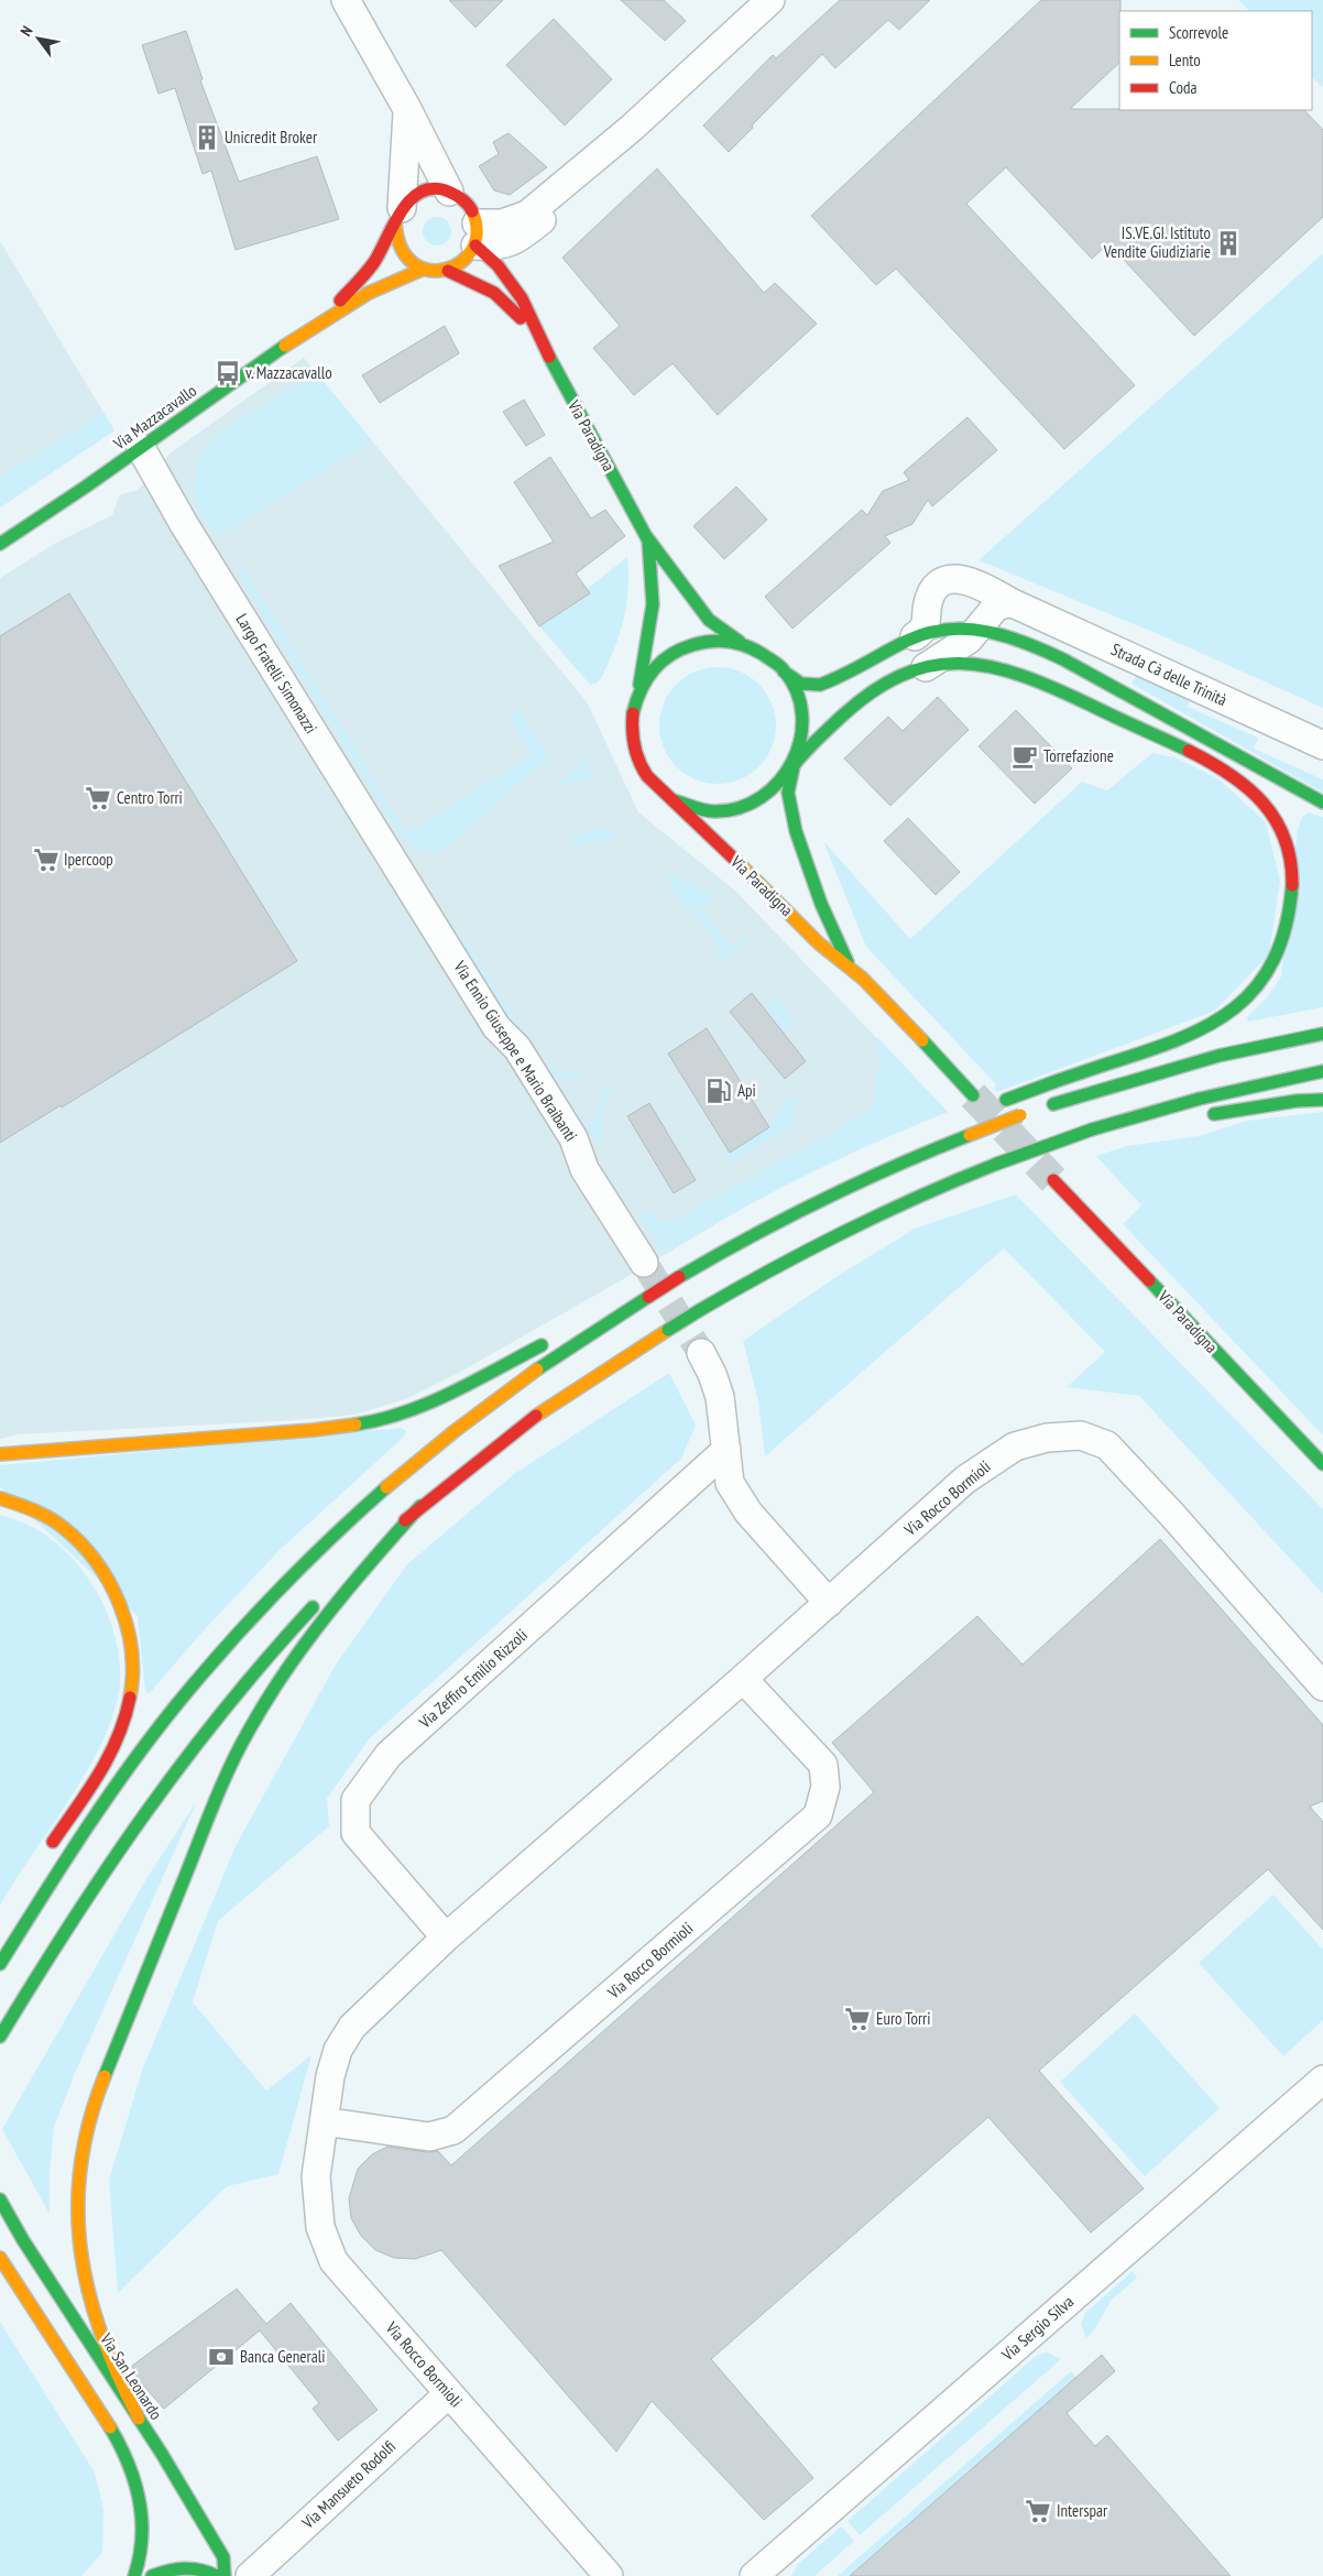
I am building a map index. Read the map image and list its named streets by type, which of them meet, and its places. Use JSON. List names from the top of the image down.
{
  "streets": {
    "main road": ["Via Mazzacavallo", "Via Paradigna", "Via San Leonardo"],
    "street": [
      "Largo Fratelli Simonazzi",
      "Strada Cà delle Trinità",
      "Via Ennio Giuseppe e Mario Braibanti",
      "Via Rocco Bormioli",
      "Via Zeffiro Emilio Rizzoli",
      "Via Sergio Silva",
      "Via Mansueto Rodolfi"
    ]
  },
  "crossings": [
    ["Via Mazzacavallo", "Via Paradigna"],
    ["Via Mazzacavallo", "Largo Fratelli Simonazzi"],
    ["Largo Fratelli Simonazzi", "Via Ennio Giuseppe e Mario Braibanti"],
    ["Via Rocco Bormioli", "Via Zeffiro Emilio Rizzoli"],
    ["Via Rocco Bormioli", "Via Mansueto Rodolfi"]
  ],
  "places": {
    "building": ["Unicredit Broker", "IS.VE.GI. Istituto Vendite Giudiziarie"],
    "bus stop": ["v. Mazzacavallo"],
    "cafe": ["Torrefazione"],
    "supermarket": [
      "Centro Torri",
      "Ipercoop",
      "Euro Torri",
      "Interspar"
    ],
    "fuel station": ["Api"],
    "bank": ["Banca Generali"]
  },
  "legend": ["Scorrevole", "Lento", "Coda"],
  "north": "top left"
}
